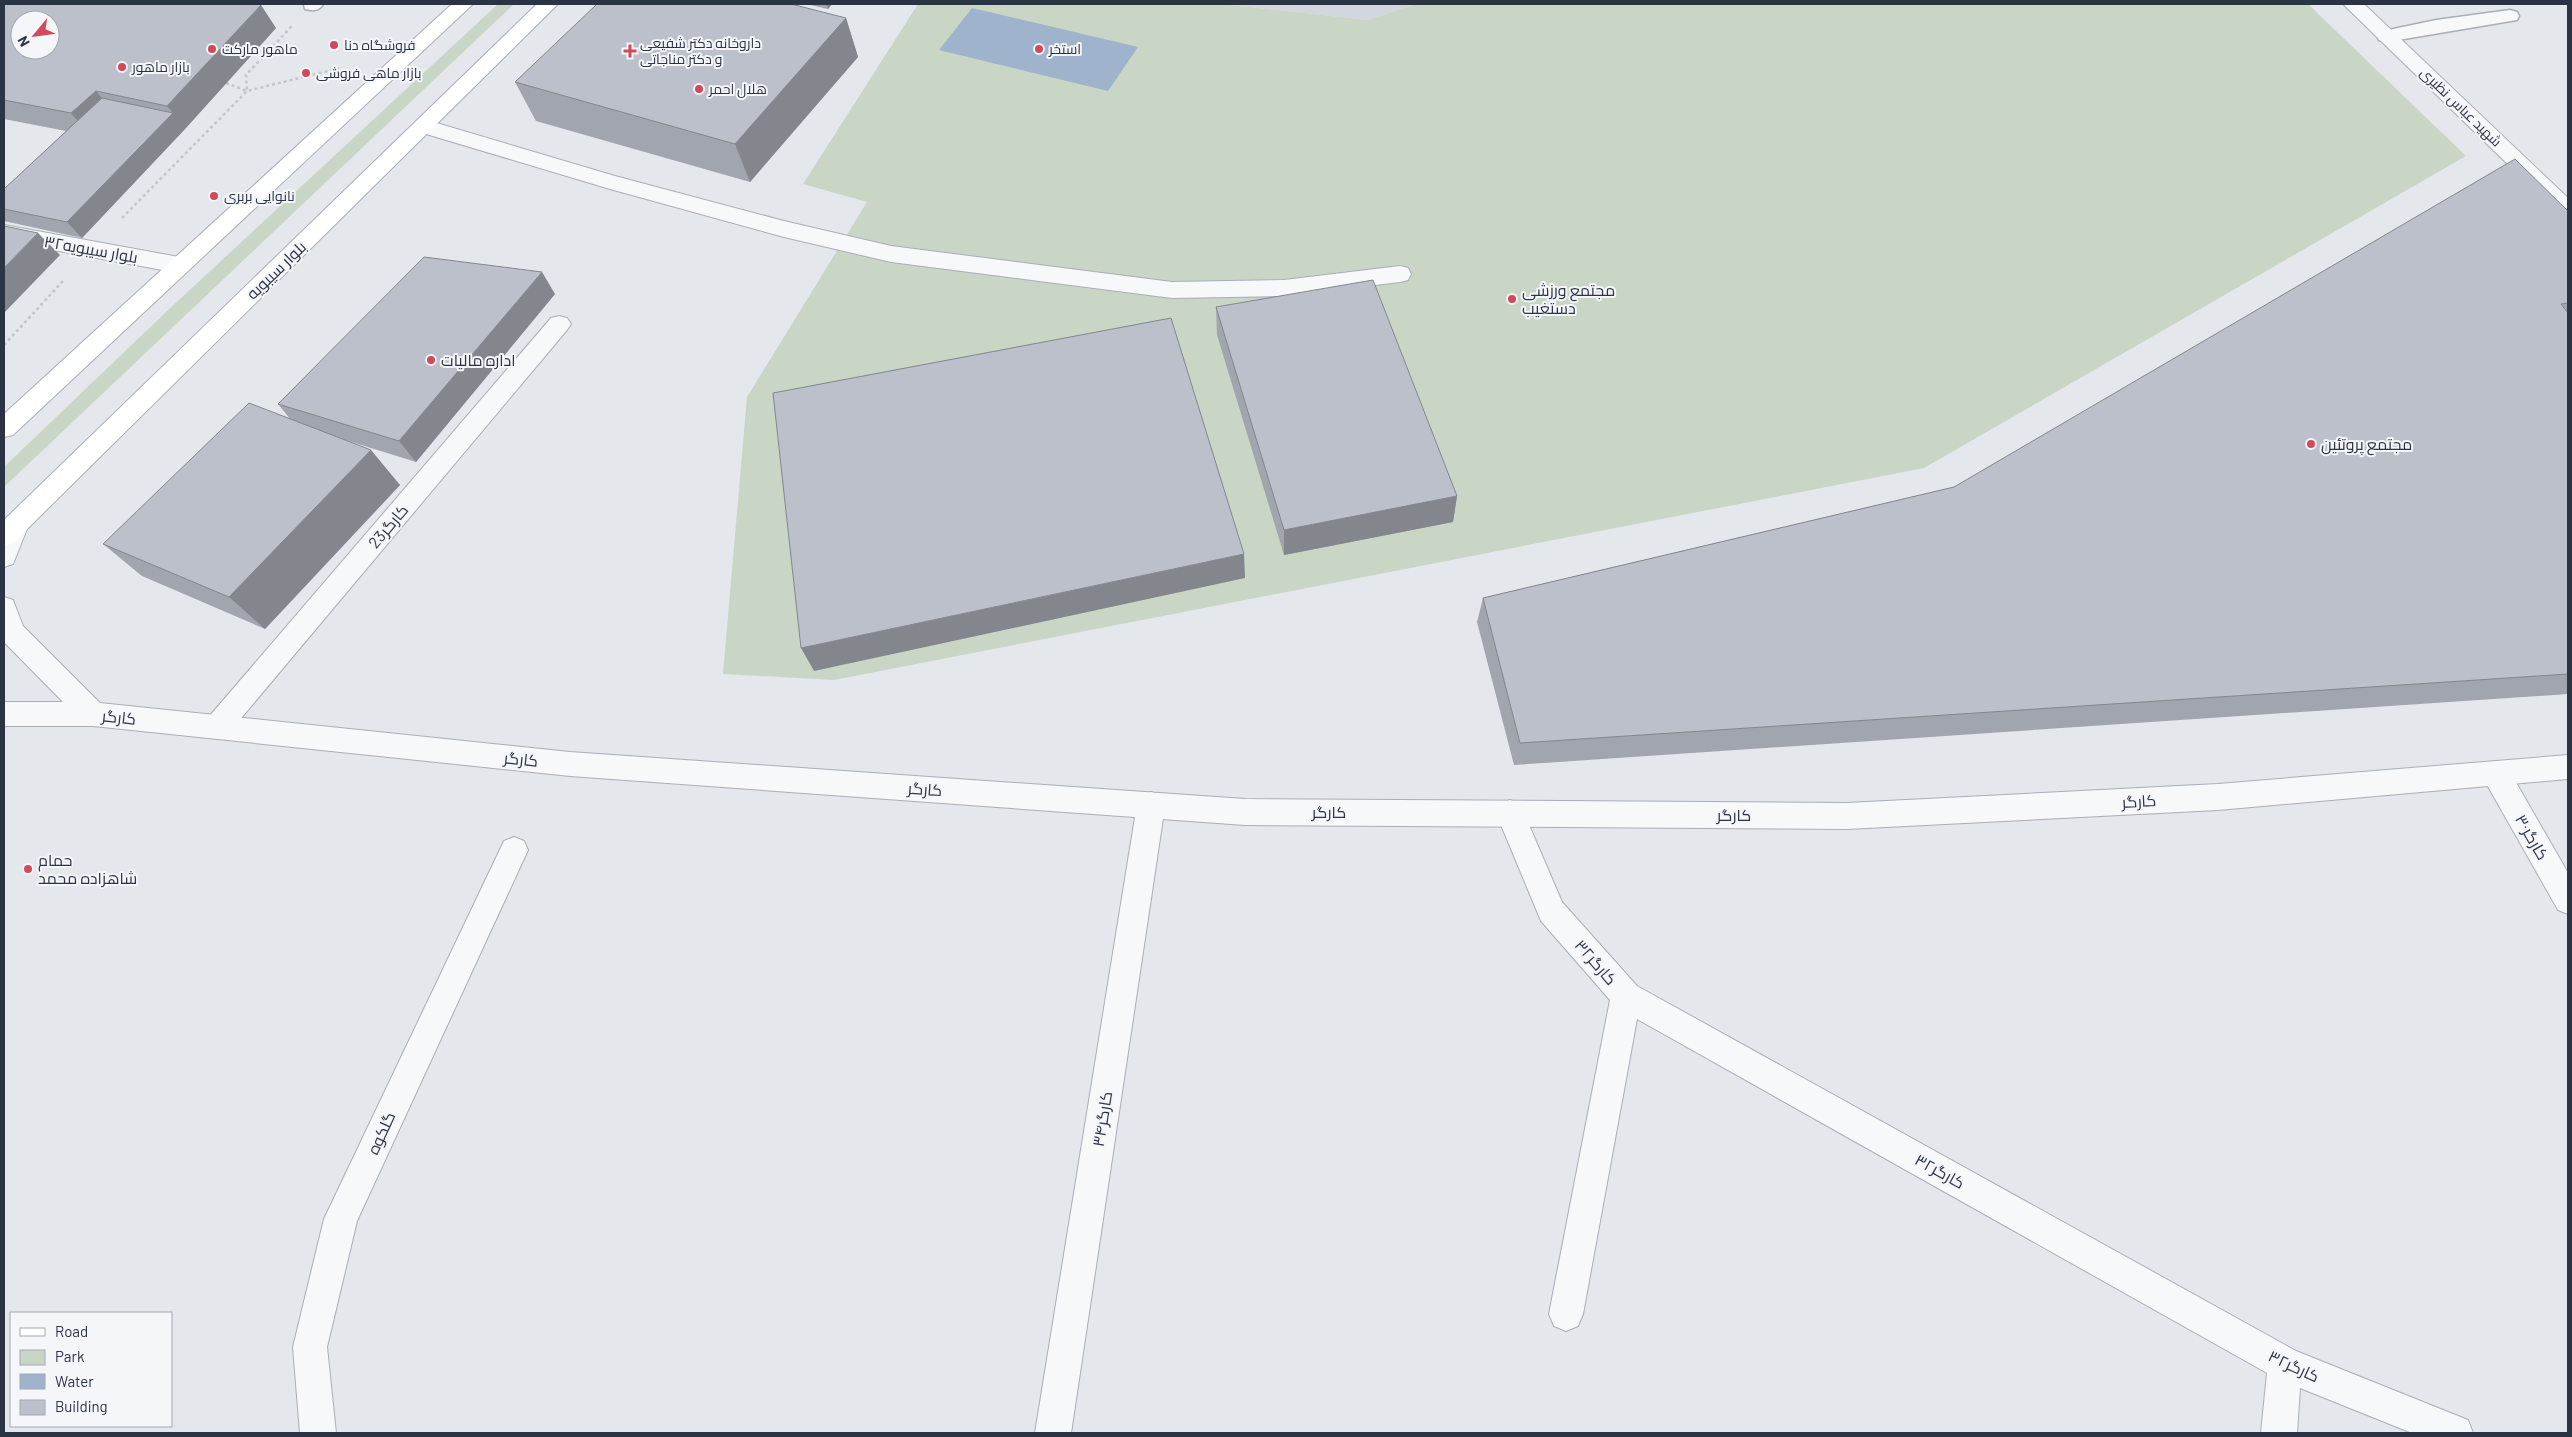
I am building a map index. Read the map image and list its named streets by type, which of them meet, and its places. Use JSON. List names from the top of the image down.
{
  "streets": {
    "main road": ["بلوار سیبویه"],
    "street": [
      "شهید عباس نظیری",
      "بلوار سیبویه۳۲",
      "23کارگر",
      "کارگر",
      "کارگر۳۰",
      "کارگر۳۲",
      "کارگر۳۴",
      "گلکوه"
    ]
  },
  "crossings": [
    ["23کارگر", "کارگر"],
    ["کارگر", "کارگر۳۰"],
    ["کارگر", "کارگر۳۲"],
    ["کارگر", "کارگر۳۴"]
  ],
  "places": {
    "other": [
      "فروشگاه دنا",
      "ماهور مارکت",
      "استخر",
      "بازار ماهور",
      "بازار ماهی فروشی",
      "هلال احمر",
      "نانوایی بربری",
      "مجتمع ورزشی دستغیب",
      "اداره مالیات",
      "مجتمع پروتئین",
      "حمام شاهزاده محمد"
    ],
    "health": ["داروخانه دکتر شفیعی و دکتر مناجاتی"]
  },
  "legend": [
    "Road",
    "Park",
    "Water",
    "Building"
  ],
  "north": "bottom left"
}
